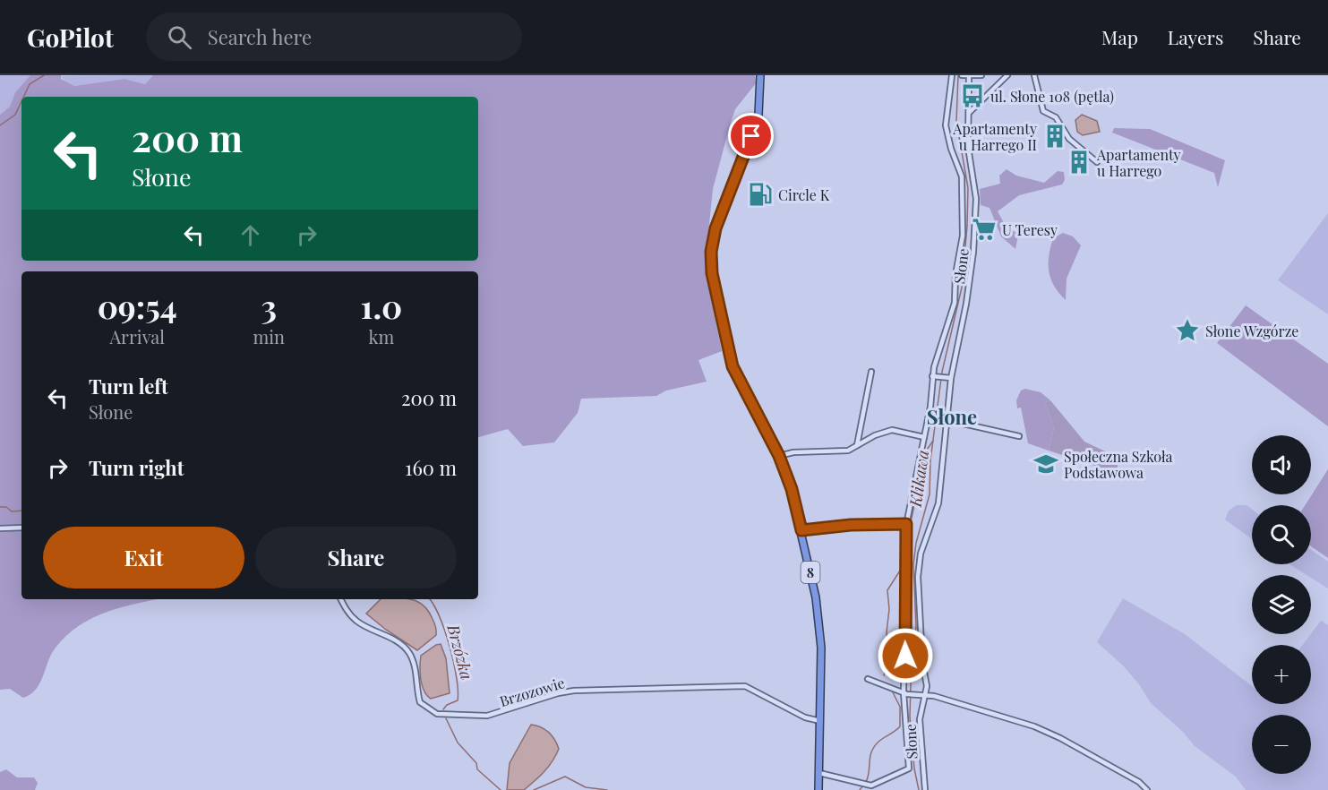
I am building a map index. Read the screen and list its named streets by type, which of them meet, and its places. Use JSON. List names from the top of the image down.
{
  "streets": {
    "highway": ["8"],
    "street": ["Słone", "Brzozowie"]
  },
  "crossings": [
    ["8", "Brzozowie"]
  ],
  "districts": ["Słone"],
  "water": ["Klikawa", "Brzózka"],
  "places": {
    "bus stop": ["ul. Słone 108 (pętla)"],
    "building": ["Apartamenty u Harrego II", "Apartamenty u Harrego"],
    "fuel station": ["Circle K"],
    "supermarket": ["U Teresy"],
    "place": ["Słone Wzgórze"],
    "school or university": ["Społeczna Szkoła Podstawowa"]
  },
  "page": {
    "header": "GoPilot",
    "search": "Search here",
    "nav": ["Map", "Layers", "Share"],
    "turn": ["200 m", "Słone"],
    "eta": [
      "09:54",
      "Arrival",
      "3",
      "min",
      "1.0",
      "km"
    ],
    "list": [
      {
        "name": "Turn left",
        "note": "Słone",
        "value": "200 m"
      },
      {
        "name": "Turn right",
        "value": "160 m"
      }
    ],
    "map_buttons": ["+", "−"],
    "buttons": ["Exit", "Share"]
  }
}
